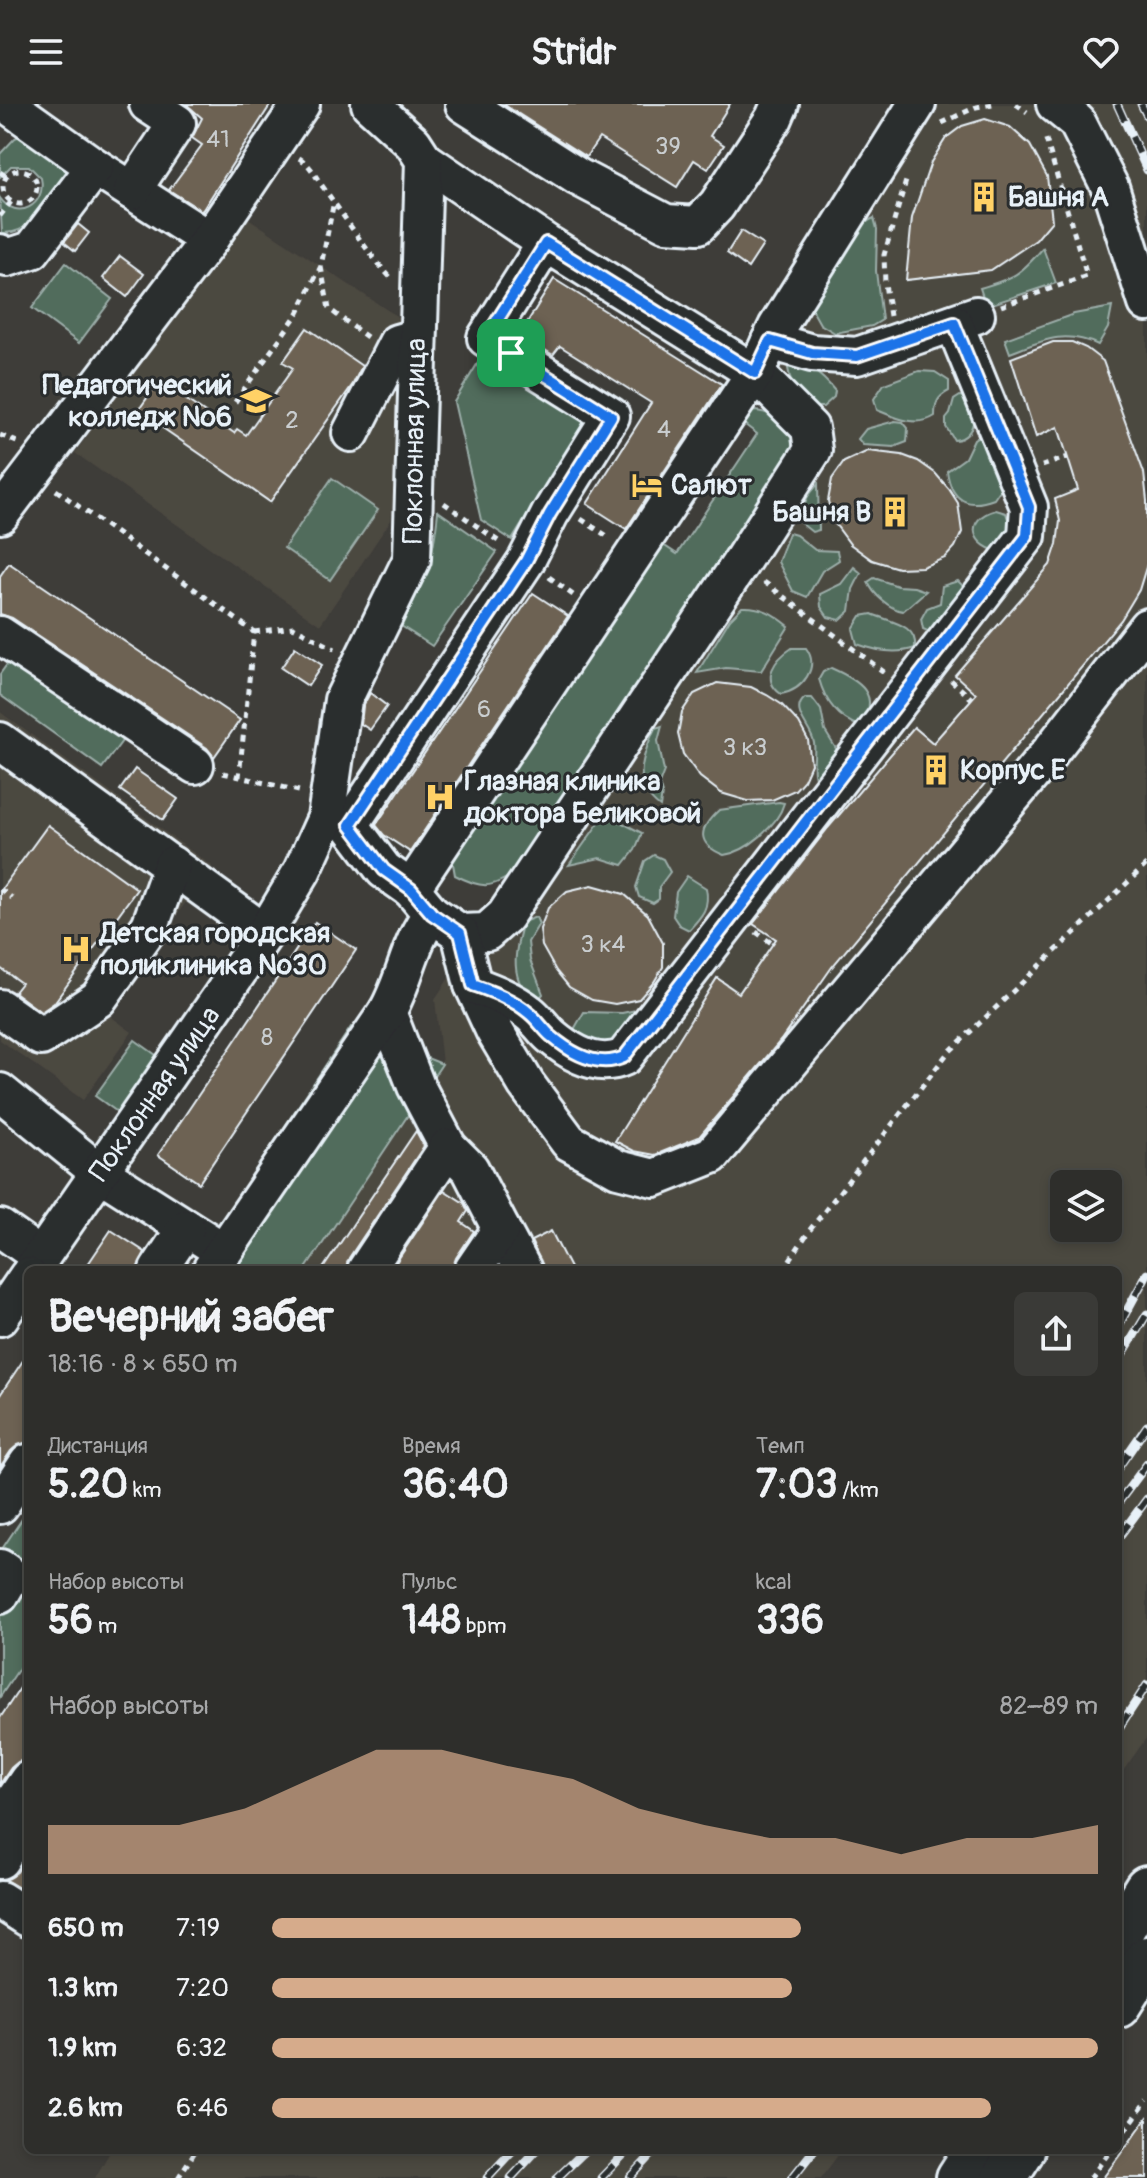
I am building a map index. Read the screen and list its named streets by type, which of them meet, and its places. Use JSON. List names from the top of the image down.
{
  "streets": {
    "street": ["Поклонная улица"]
  },
  "places": {
    "building": ["Башня А", "Башня B", "Корпус E"],
    "school or university": ["Педагогический колледж №6"],
    "hotel": ["Салют"],
    "hospital": ["Глазная клиника доктора Беликовой", "Детская городская поликлиника №30"]
  },
  "house_numbers": [
    "41",
    "39",
    "2",
    "4",
    "6",
    "3 к3",
    "3 к4",
    "8"
  ],
  "page": {
    "header": "Stridr",
    "heading": ["Вечерний забег", "18:16 · 8 × 650 m"],
    "stats": [
      ["Дистанция", "5.20 km"],
      ["Время", "36:40"],
      ["Темп", "7:03 /km"],
      ["Набор высоты", "56 m"],
      ["Пульс", "148 bpm"],
      ["kcal", "336"]
    ],
    "chart": ["Набор высоты", "82–89 m"],
    "list": [
      {
        "name": "650 m",
        "note": "7:19"
      },
      {
        "name": "1.3 km",
        "note": "7:20"
      },
      {
        "name": "1.9 km",
        "note": "6:32"
      },
      {
        "name": "2.6 km",
        "note": "6:46"
      }
    ]
  }
}
